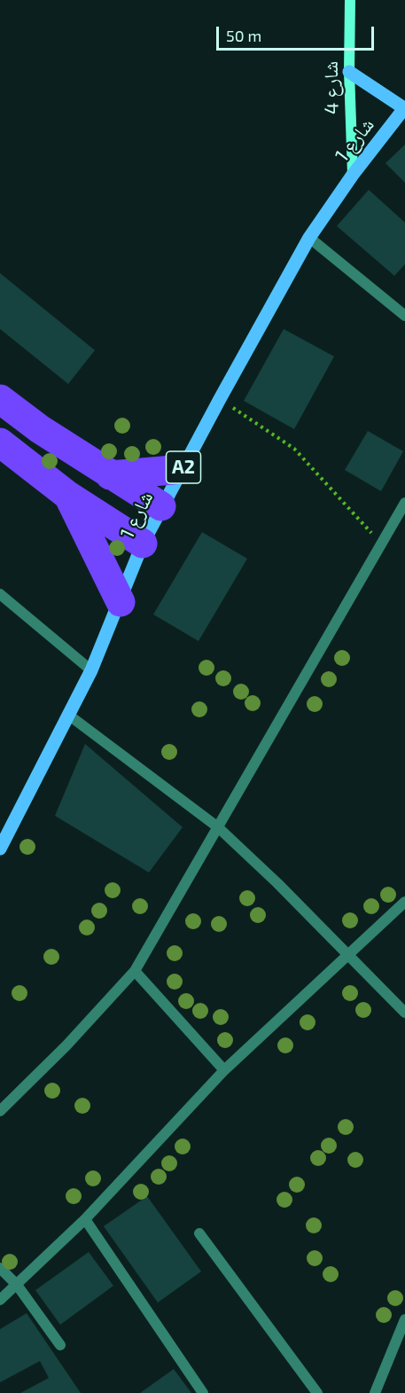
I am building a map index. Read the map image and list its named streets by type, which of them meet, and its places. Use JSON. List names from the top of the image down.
{
  "streets": {
    "main road": ["شارع 4", "شارع 1", "A2"]
  },
  "crossings": [
    ["شارع 4", "شارع 1"]
  ],
  "scale_bar": "50 m"
}
